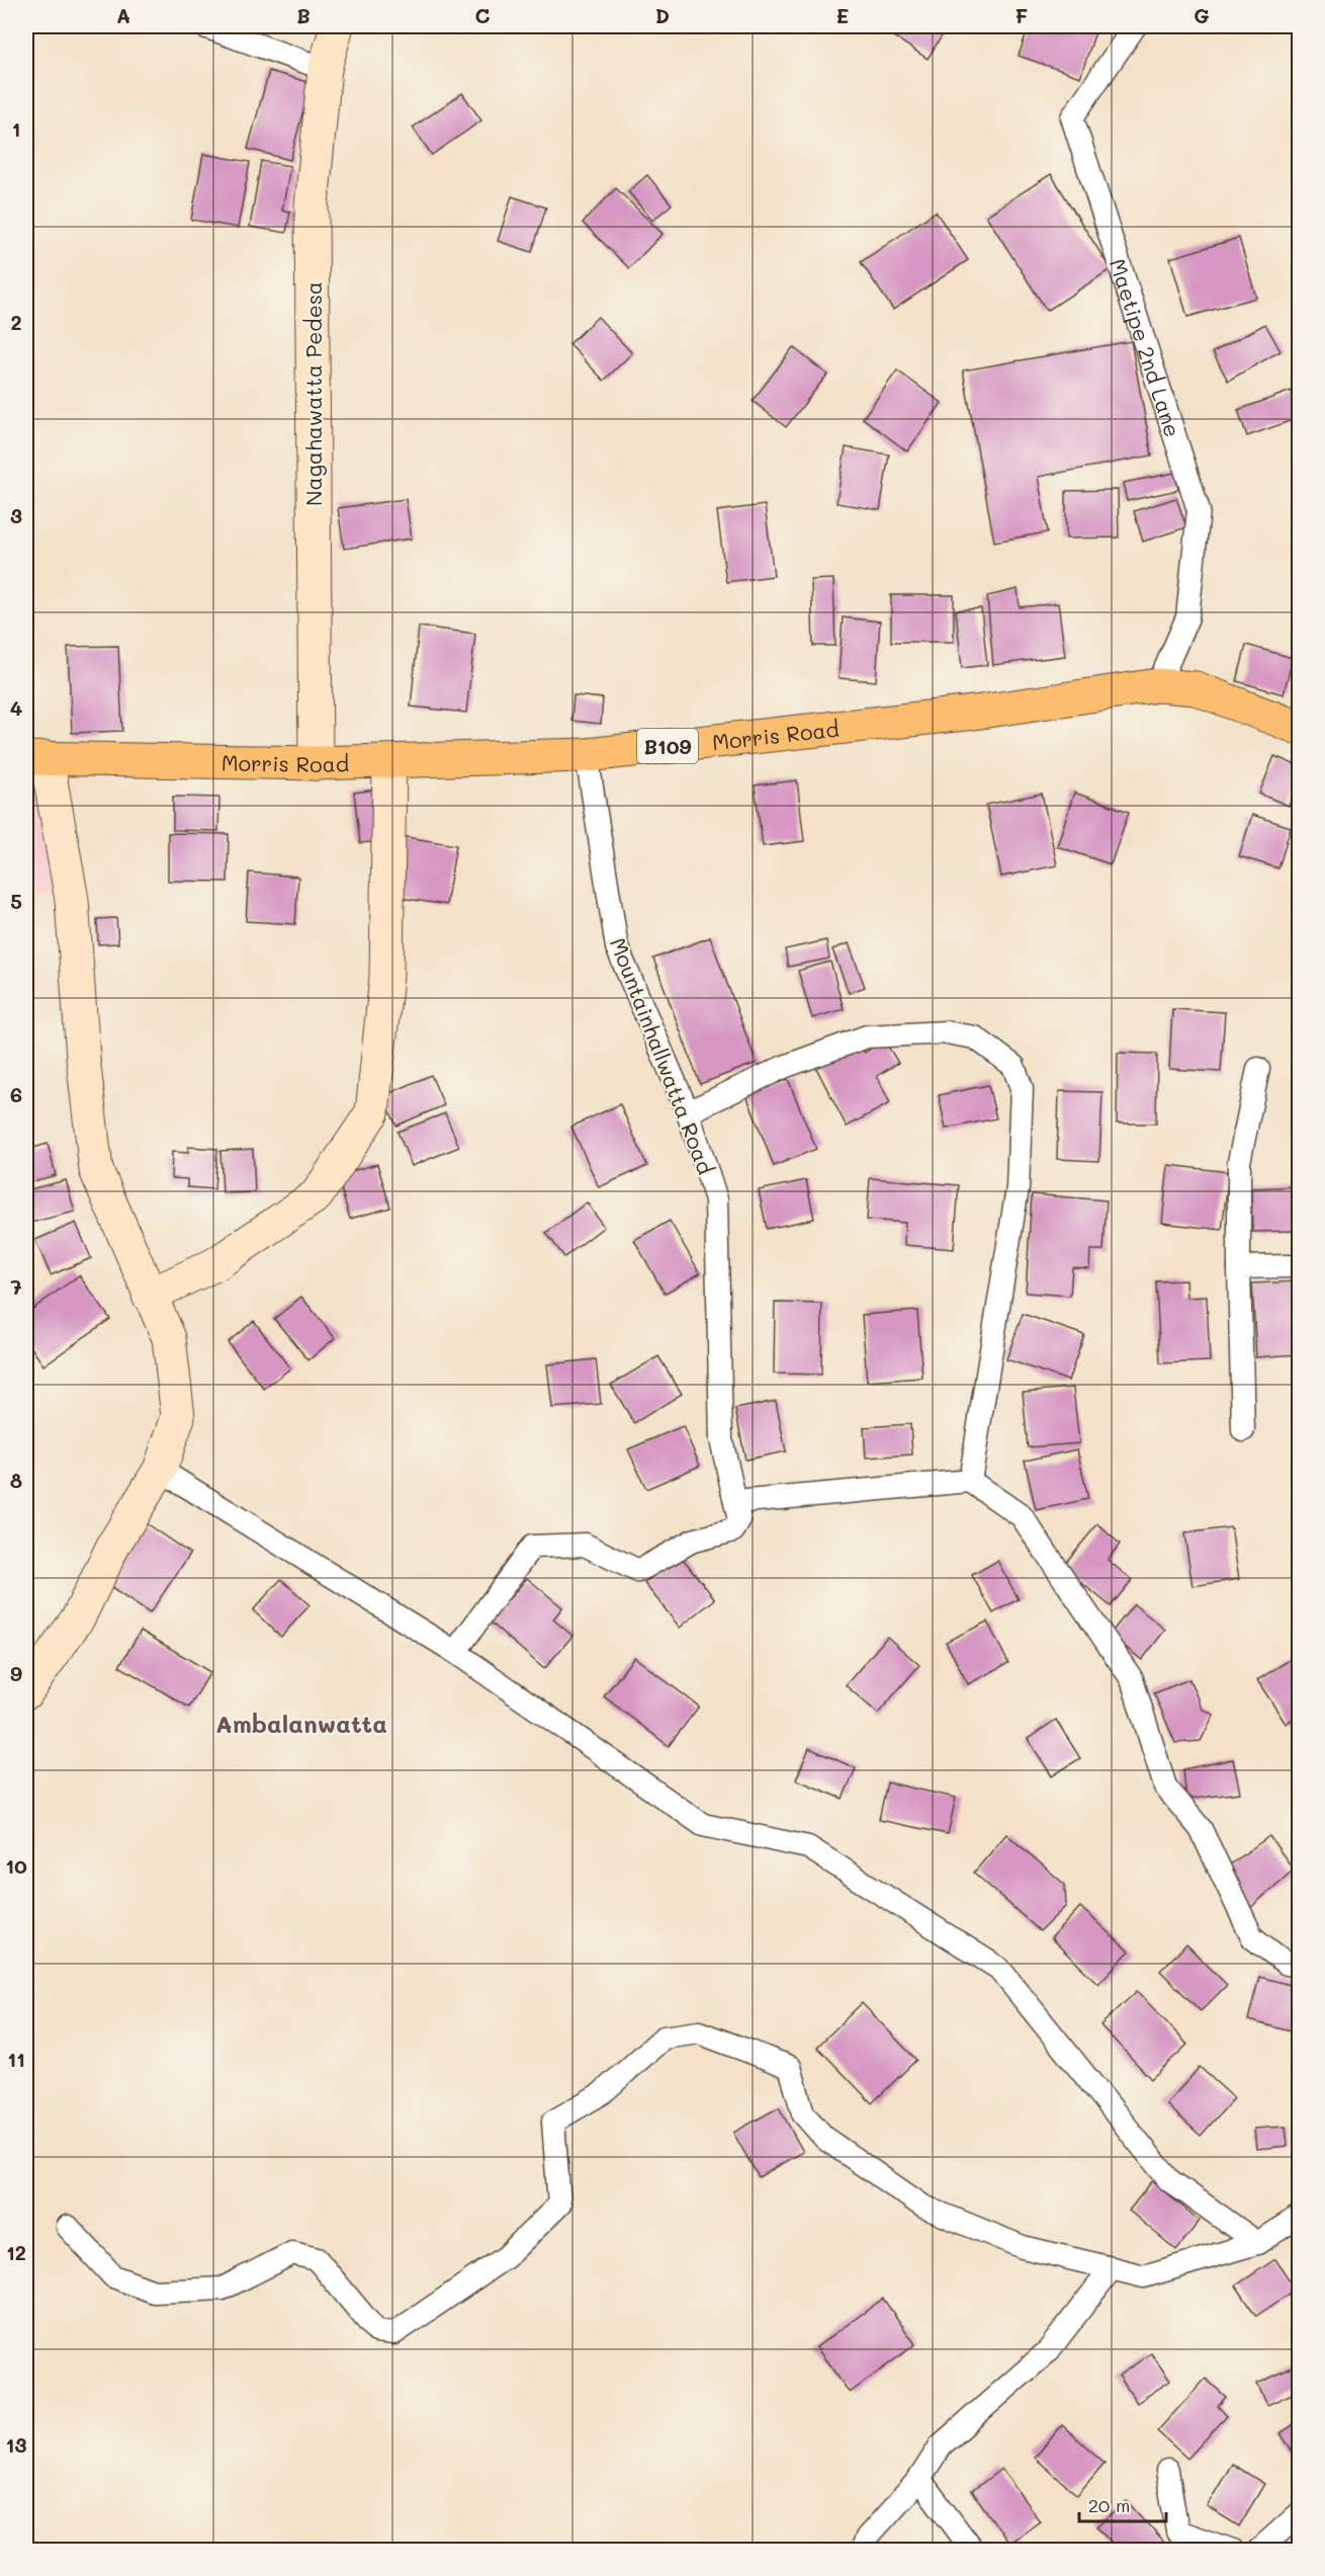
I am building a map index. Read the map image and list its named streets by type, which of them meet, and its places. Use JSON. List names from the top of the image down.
{
  "streets": {
    "main road": ["Morris Road", "B109"],
    "street": ["Maetipe 2nd Lane", "Nagahawatta Pedesa", "Mountainhallwatta Road"]
  },
  "crossings": [
    ["Maetipe 2nd Lane", "Morris Road"],
    ["Nagahawatta Pedesa", "Morris Road"],
    ["Morris Road", "Mountainhallwatta Road"]
  ],
  "districts": ["Ambalanwatta"],
  "scale_bar": "20 m",
  "grid": {
    "columns": [
      "A",
      "B",
      "C",
      "D",
      "E",
      "F",
      "G"
    ],
    "rows": [
      "1",
      "2",
      "3",
      "4",
      "5",
      "6",
      "7",
      "8",
      "9",
      "10",
      "11",
      "12",
      "13"
    ]
  }
}
